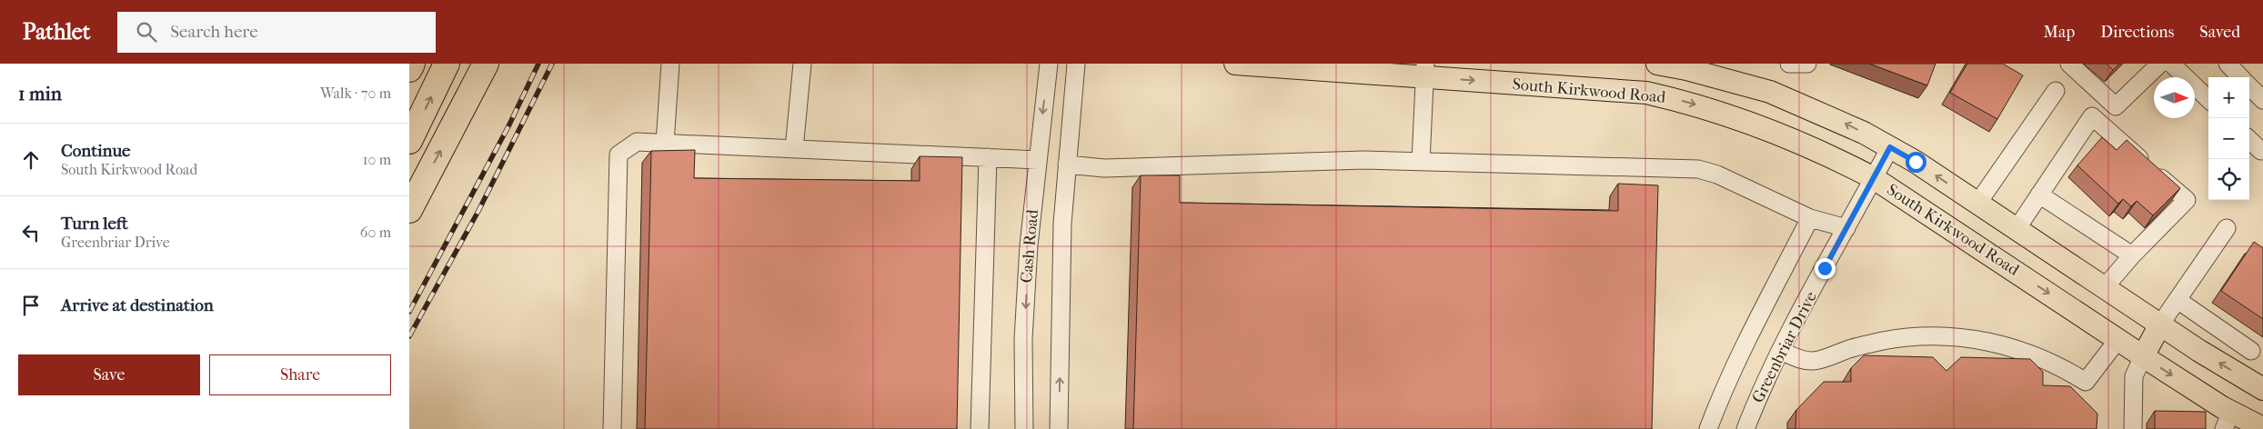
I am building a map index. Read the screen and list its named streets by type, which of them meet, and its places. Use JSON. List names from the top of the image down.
{
  "streets": {
    "main road": ["South Kirkwood Road"],
    "street": ["Cash Road", "Greenbriar Drive"]
  },
  "crossings": [
    ["South Kirkwood Road", "Greenbriar Drive"]
  ],
  "north": "right",
  "page": {
    "header": "Pathlet",
    "search": "Search here",
    "nav": ["Map", "Directions", "Saved"],
    "heading": ["1 min", "Walk · 70 m"],
    "map_buttons": ["+", "−"],
    "list": [
      ["Continue", "South Kirkwood Road", "10 m"],
      ["Turn left", "Greenbriar Drive", "60 m"],
      "Arrive at destination"
    ],
    "buttons": ["Save", "Share"]
  }
}
